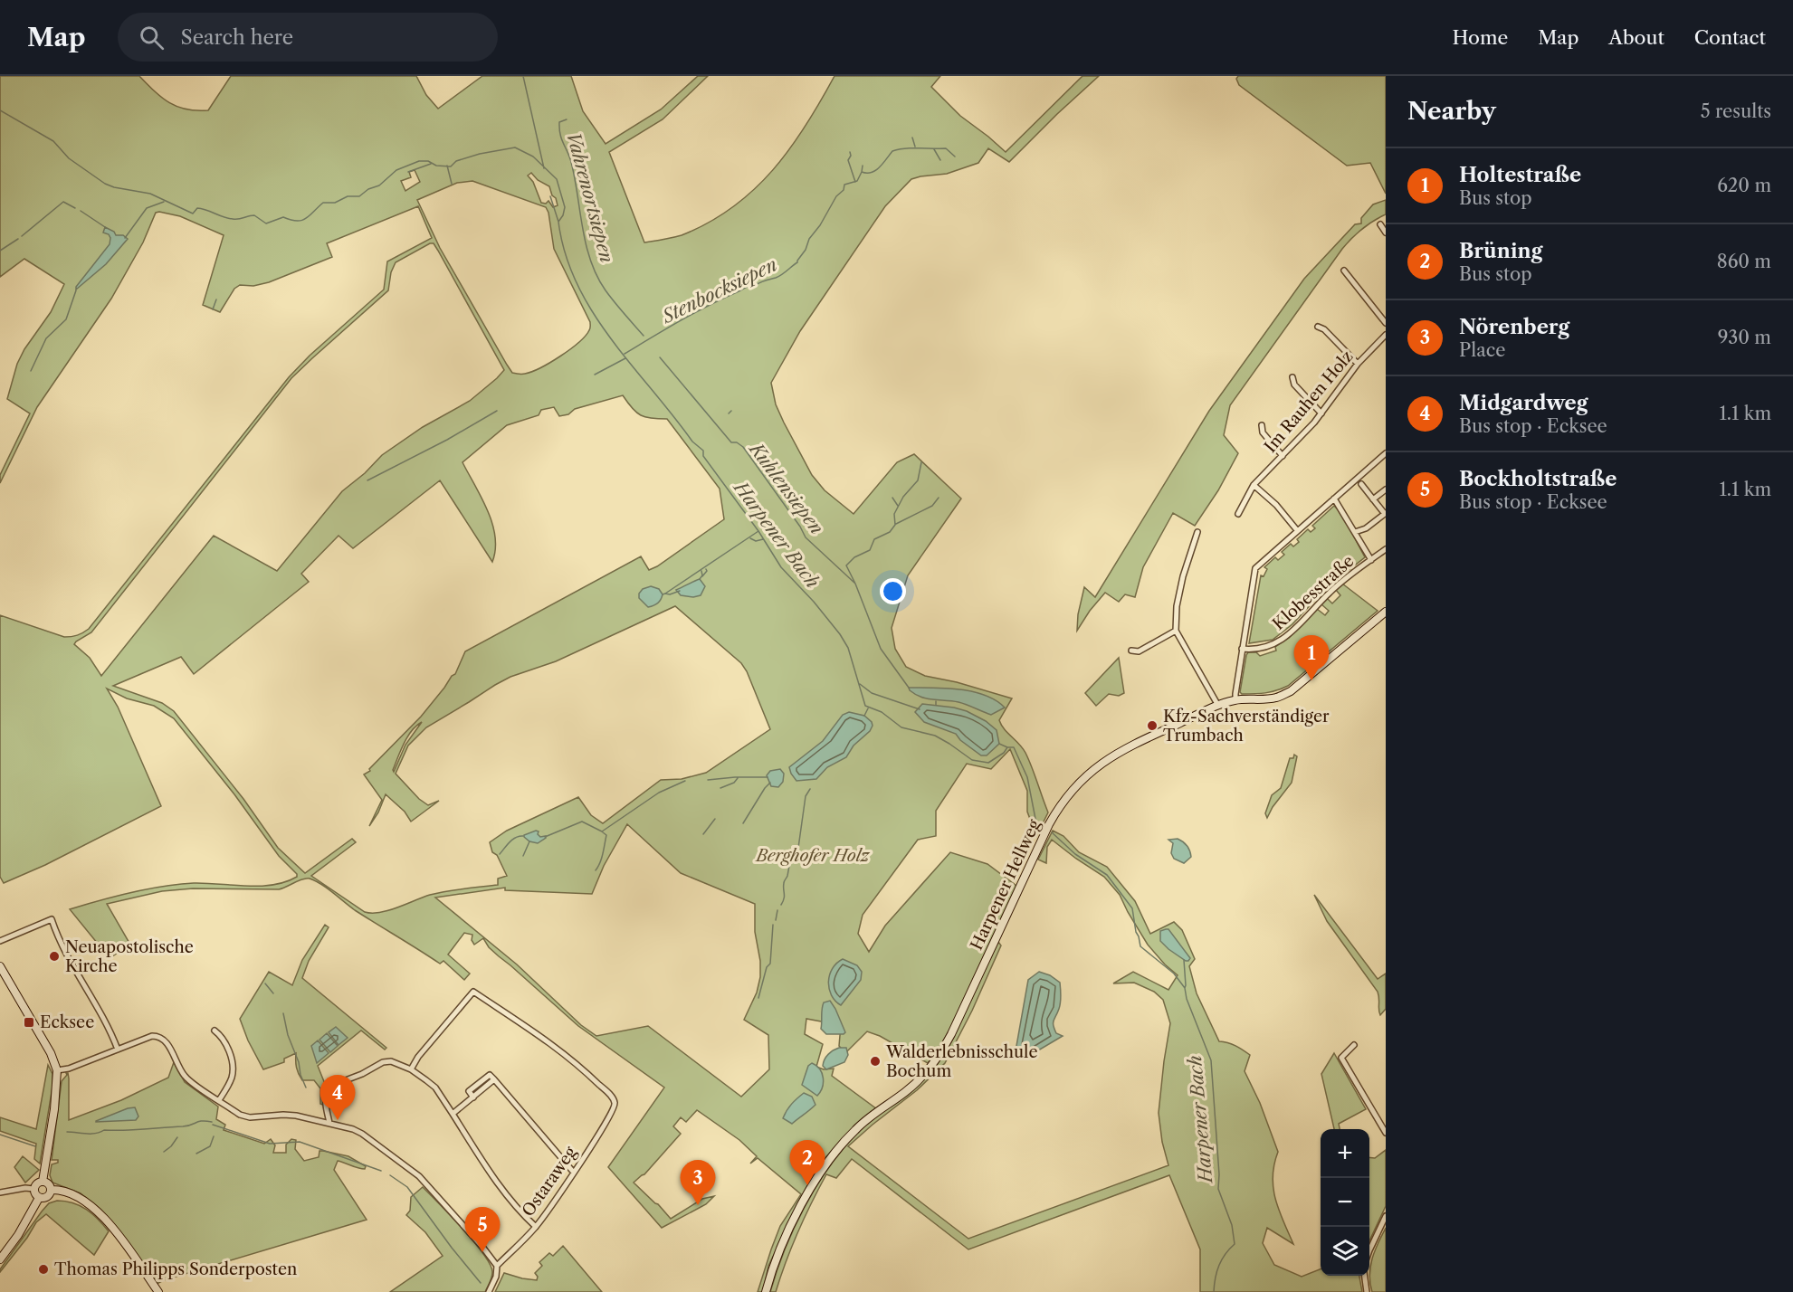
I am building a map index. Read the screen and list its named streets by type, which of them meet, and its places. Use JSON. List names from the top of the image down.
{
  "streets": {
    "street": [
      "Im Rauhen Holz",
      "Klobesstraße",
      "Harpener Hellweg",
      "Ostaraweg"
    ]
  },
  "water": [
    "Vahrenortsiepen",
    "Stenbocksiepen",
    "Kuhlensiepen",
    "Harpener Bach"
  ],
  "parks": ["Berghofer Holz"],
  "places": {
    "other": [
      "Kfz-Sachverständiger Trumbach",
      "Neuapostolische Kirche",
      "Walderlebnisschule Bochum",
      "Thomas Philipps Sonderposten"
    ],
    "transit": ["Ecksee"]
  },
  "page": {
    "header": "Map",
    "search": "Search here",
    "nav": [
      "Home",
      "Map",
      "About",
      "Contact"
    ],
    "heading": ["Nearby", "5 results"],
    "list": [
      {
        "mark": "1",
        "name": "Holtestraße",
        "note": "Bus stop",
        "value": "620 m"
      },
      {
        "mark": "2",
        "name": "Brüning",
        "note": "Bus stop",
        "value": "860 m"
      },
      {
        "mark": "3",
        "name": "Nörenberg",
        "note": "Place",
        "value": "930 m"
      },
      {
        "mark": "4",
        "name": "Midgardweg",
        "note": "Bus stop · Ecksee",
        "value": "1.1 km"
      },
      {
        "mark": "5",
        "name": "Bockholtstraße",
        "note": "Bus stop · Ecksee",
        "value": "1.1 km"
      }
    ],
    "pins": [
      "1",
      "4",
      "2",
      "3",
      "5"
    ],
    "map_buttons": ["+", "−"]
  }
}
